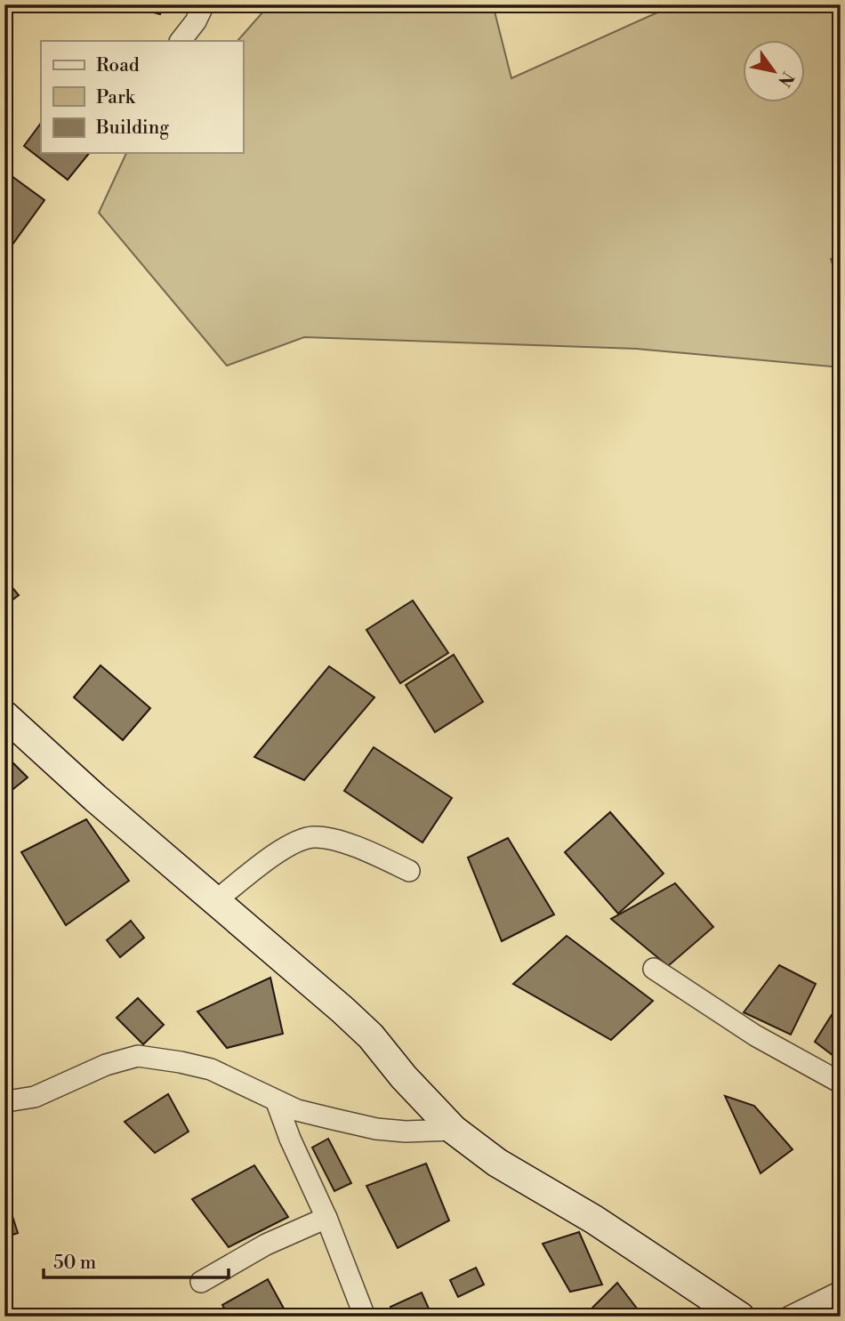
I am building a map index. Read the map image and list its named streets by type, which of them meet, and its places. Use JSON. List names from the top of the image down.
{
  "legend": ["Road", "Park", "Building"],
  "scale_bar": "50 m",
  "north": "bottom right"
}
